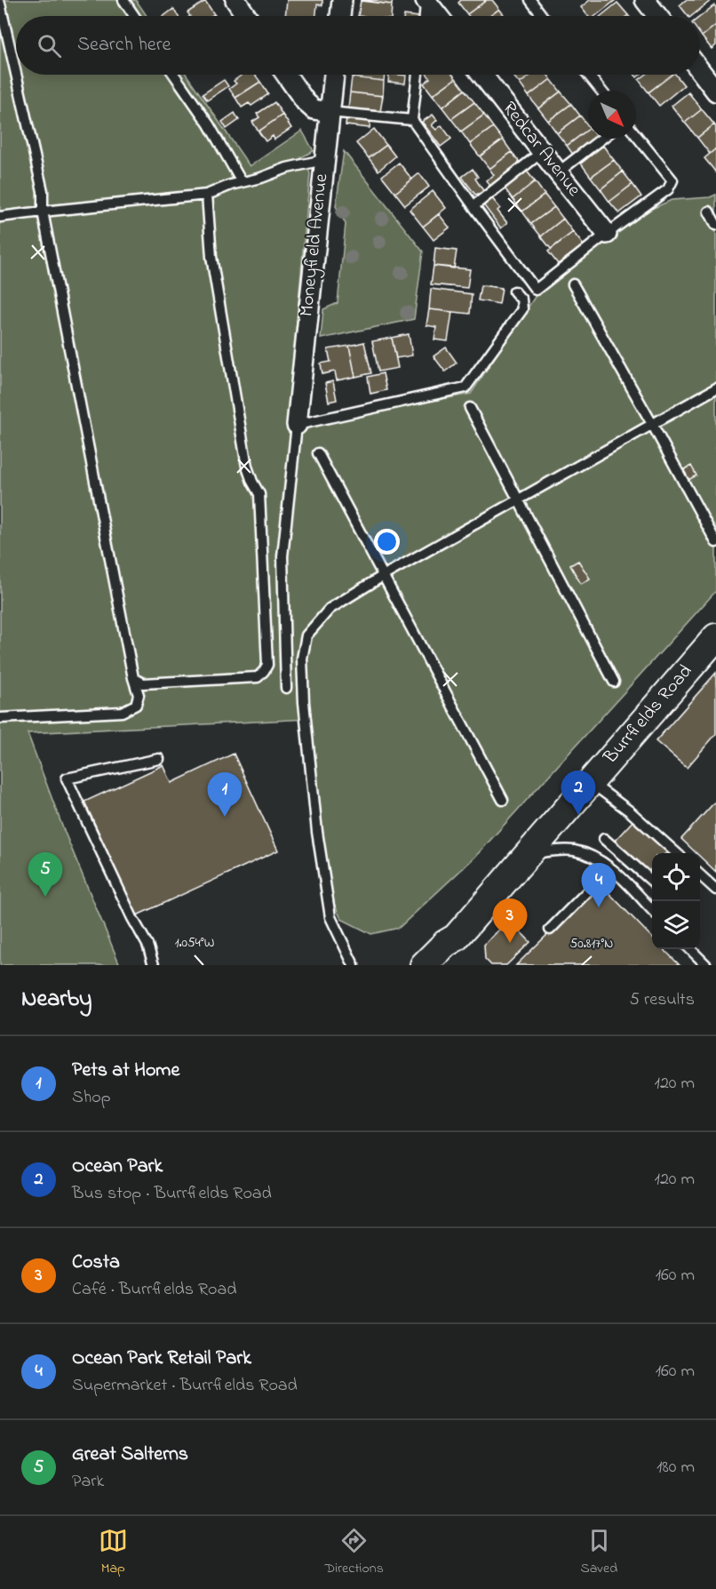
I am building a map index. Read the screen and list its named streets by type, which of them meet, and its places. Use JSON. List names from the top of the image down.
{
  "streets": {
    "street": ["Redcar Avenue", "Moneyfield Avenue", "Burrfields Road"]
  },
  "north": "bottom right",
  "page": {
    "search": "Search here",
    "pins": [
      "2",
      "1",
      "5",
      "4",
      "3"
    ],
    "heading": ["Nearby", "5 results"],
    "list": [
      {
        "mark": "1",
        "name": "Pets at Home",
        "note": "Shop",
        "value": "120 m"
      },
      {
        "mark": "2",
        "name": "Ocean Park",
        "note": "Bus stop · Burrfields Road",
        "value": "120 m"
      },
      {
        "mark": "3",
        "name": "Costa",
        "note": "Café · Burrfields Road",
        "value": "160 m"
      },
      {
        "mark": "4",
        "name": "Ocean Park Retail Park",
        "note": "Supermarket · Burrfields Road",
        "value": "160 m"
      },
      {
        "mark": "5",
        "name": "Great Salterns",
        "note": "Park",
        "value": "180 m"
      }
    ],
    "nav": ["Map", "Directions", "Saved"]
  },
  "coordinates": ["1.054°W", "50.817°N"]
}
